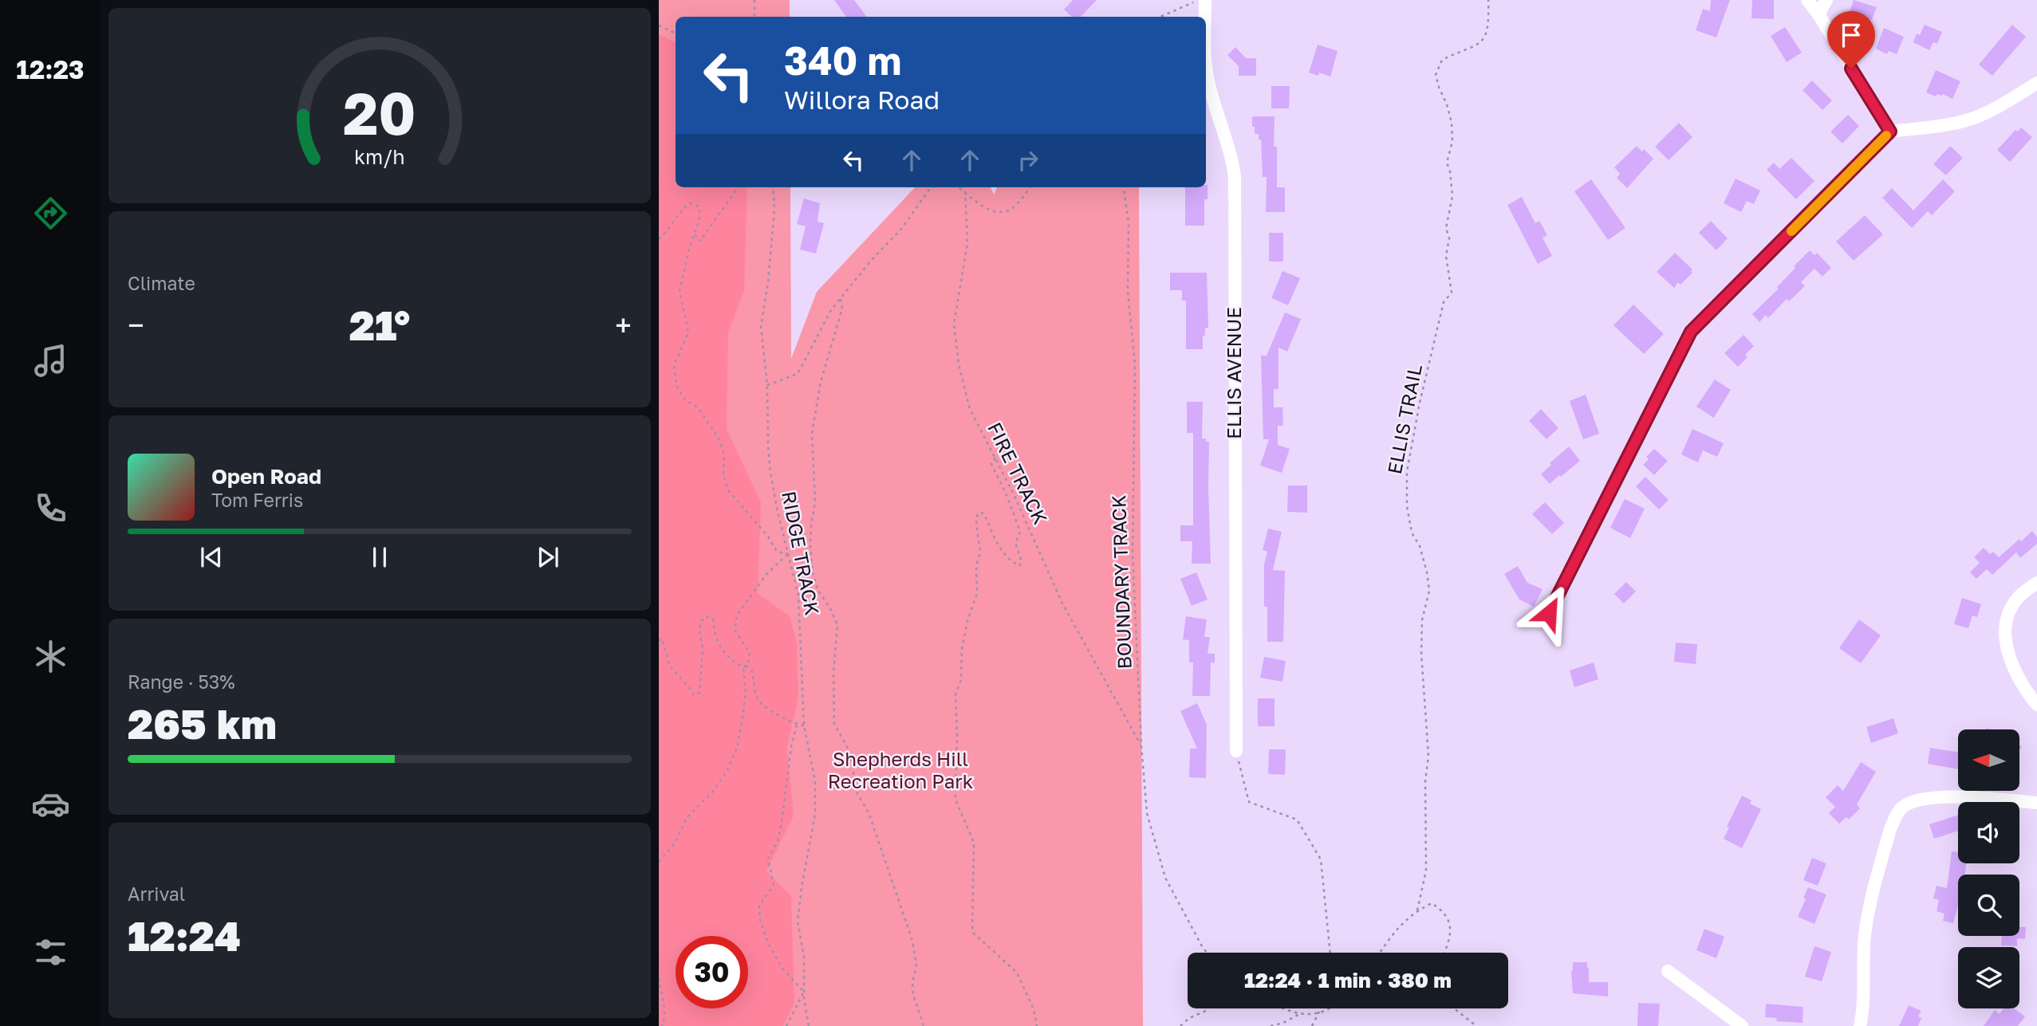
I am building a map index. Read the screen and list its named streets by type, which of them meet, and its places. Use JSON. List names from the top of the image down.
{
  "streets": {
    "street": ["ELLIS AVENUE"],
    "path": [
      "ELLIS TRAIL",
      "FIRE TRACK",
      "RIDGE TRACK",
      "BOUNDARY TRACK"
    ]
  },
  "crossings": [
    ["FIRE TRACK", "BOUNDARY TRACK"]
  ],
  "parks": ["Shepherds Hill Recreation Park"],
  "north": "left",
  "page": {
    "tabs": "12:23",
    "turn": ["340 m", "Willora Road"],
    "tile": [
      "Climate",
      ["Range · 53%", "265 km"],
      ["Arrival", "12:24"]
    ],
    "heat": ["−", "21°", "+"],
    "song": ["Open Road", "Tom Ferris"],
    "limit": "30",
    "trip": "12:24 · 1 min · 380 m",
    "gauge": ["20", "km/h"]
  }
}
